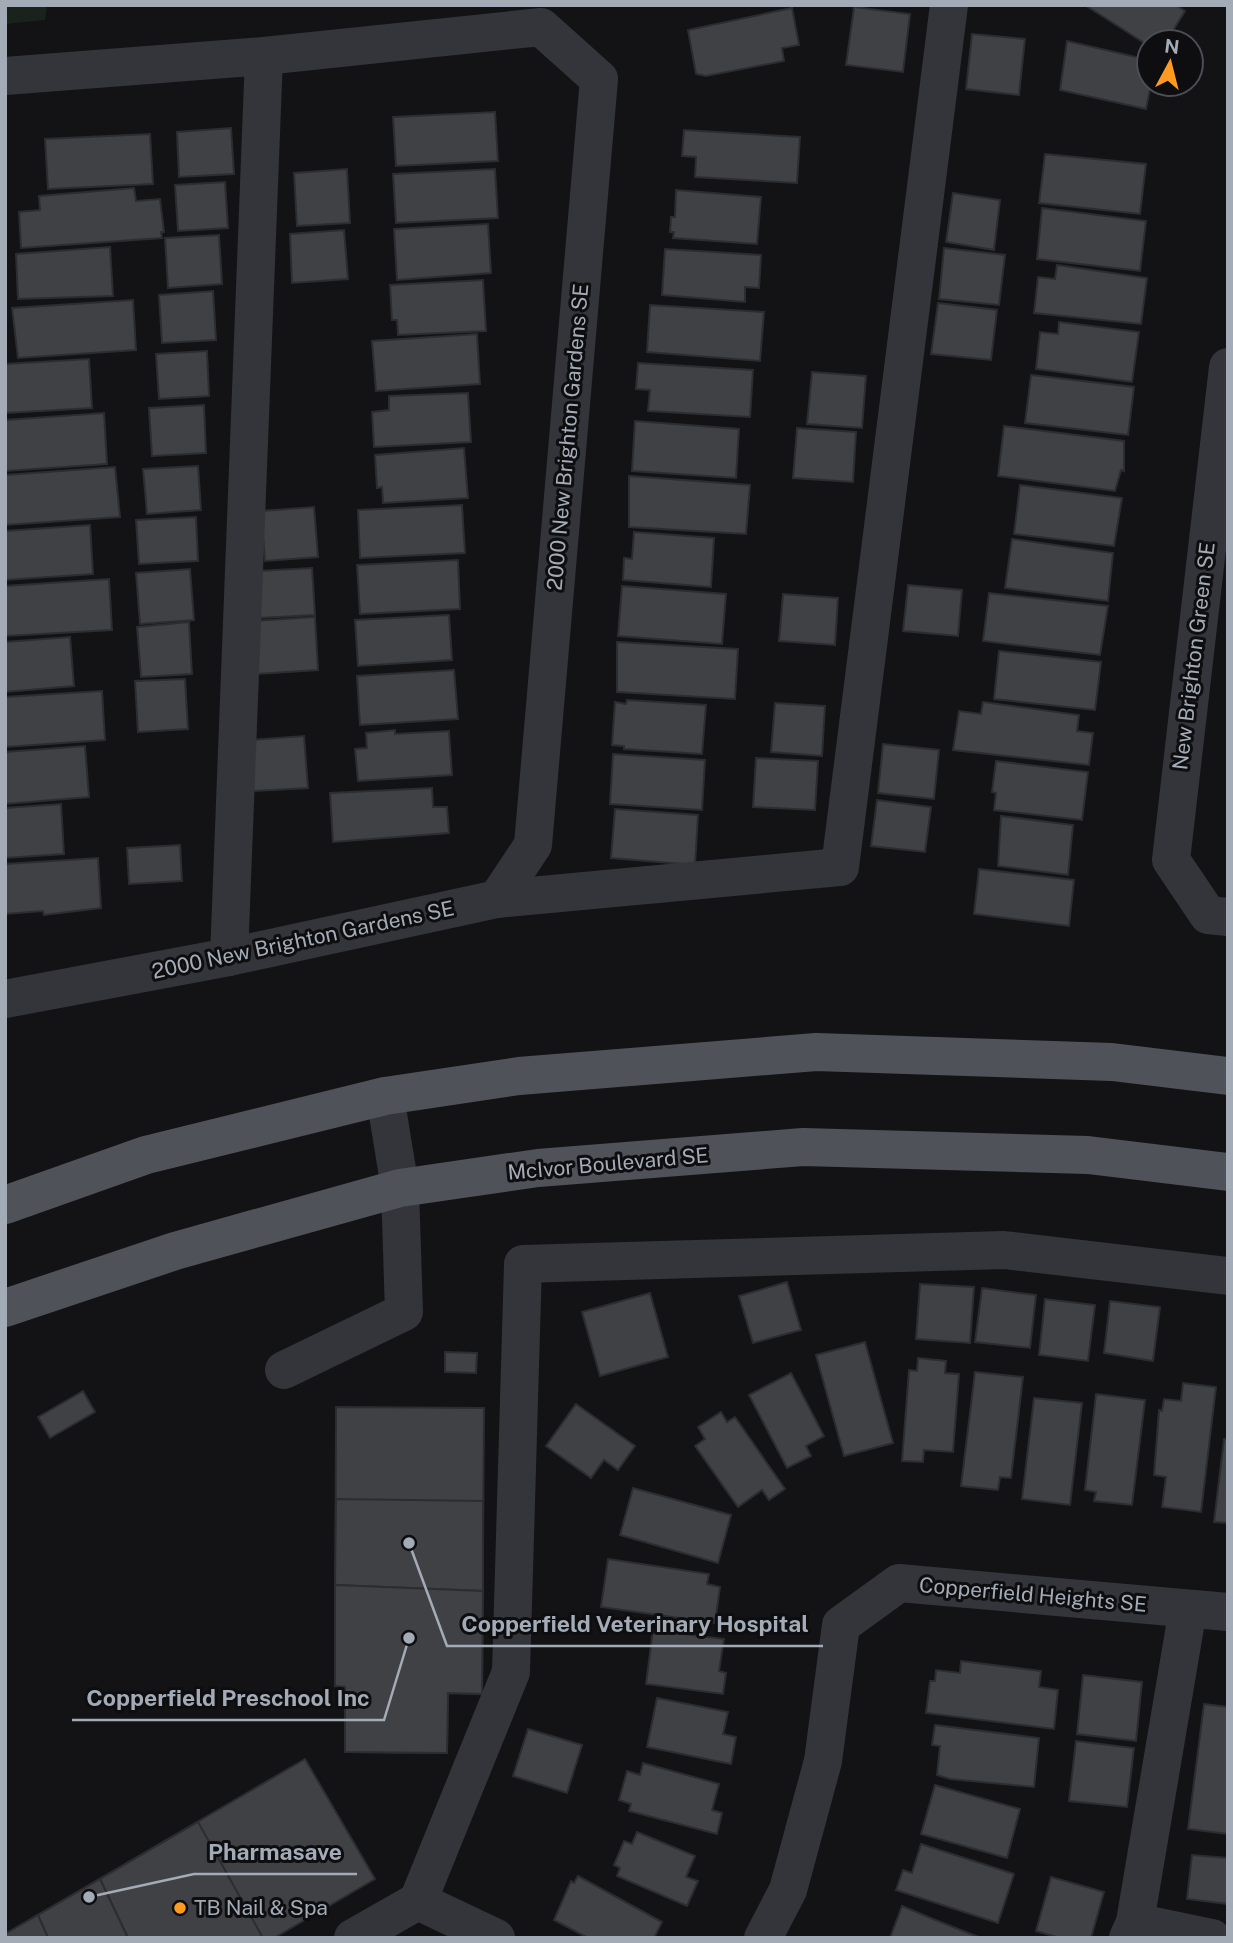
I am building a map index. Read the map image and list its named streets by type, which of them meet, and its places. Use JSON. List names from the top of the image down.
{
  "streets": {
    "main road": ["McIvor Boulevard SE"],
    "street": ["2000 New Brighton Gardens SE", "New Brighton Green SE", "Copperfield Heights SE"]
  },
  "places": [
    "Copperfield Veterinary Hospital",
    "Copperfield Preschool Inc",
    "Pharmasave",
    "TB Nail & Spa"
  ],
  "north": "top"
}
